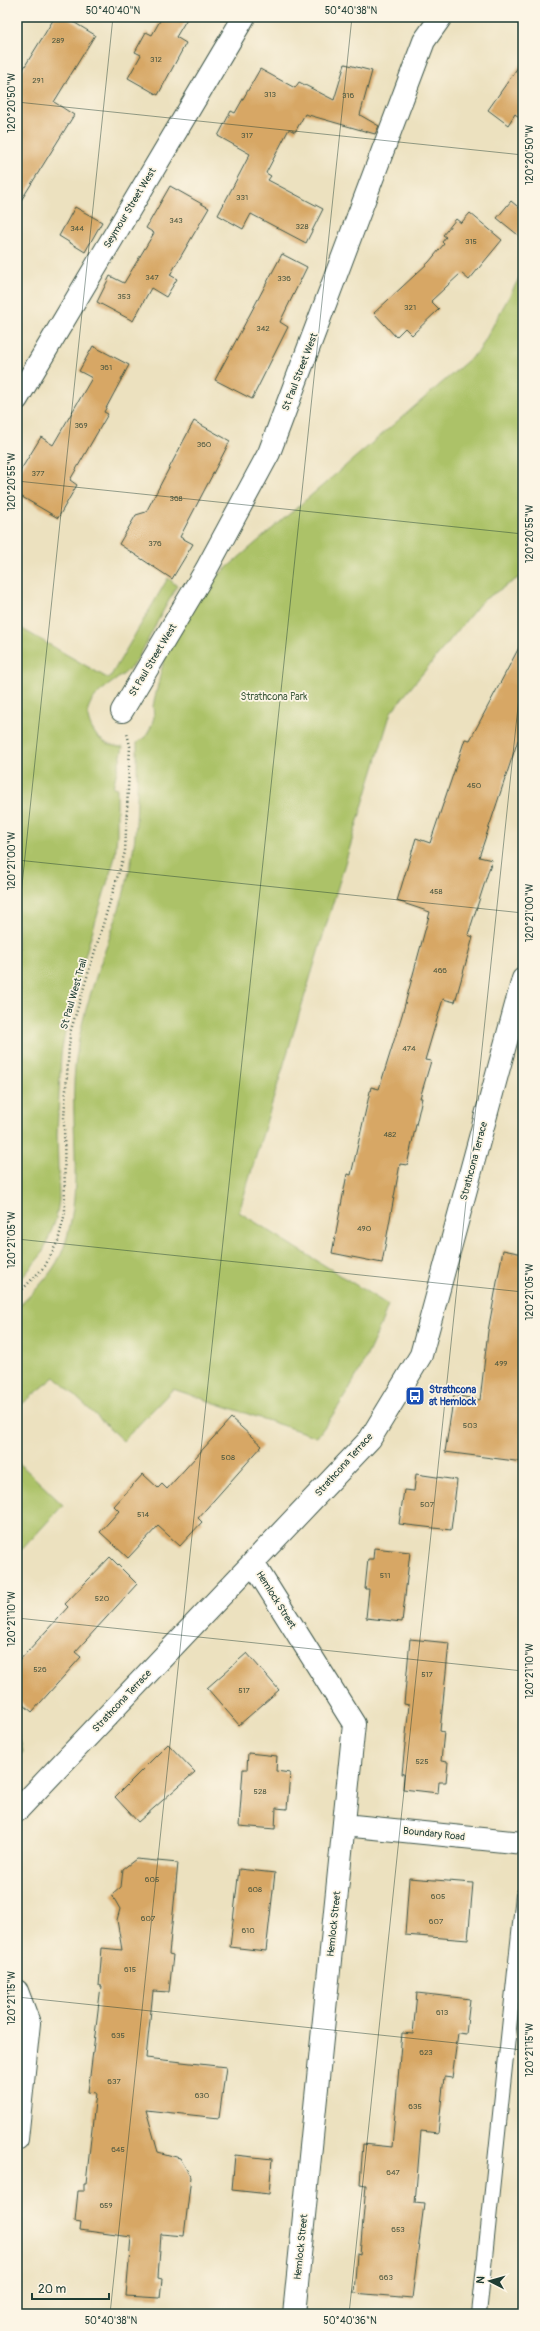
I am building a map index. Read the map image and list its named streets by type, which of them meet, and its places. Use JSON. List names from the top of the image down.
{
  "streets": {
    "street": [
      "Seymour Street West",
      "St Paul Street West",
      "Strathcona Terrace",
      "Hemlock Street",
      "Boundary Road"
    ],
    "path": ["St Paul West Trail"]
  },
  "crossings": [
    ["St Paul Street West", "St Paul West Trail"],
    ["Strathcona Terrace", "Hemlock Street"],
    ["Hemlock Street", "Boundary Road"]
  ],
  "parks": ["Strathcona Park"],
  "places": {
    "bus stop": ["Strathcona at Hemlock"]
  },
  "house_numbers": [
    "289",
    "312",
    "291",
    "313",
    "316",
    "317",
    "331",
    "343",
    "328",
    "344",
    "315",
    "347",
    "336",
    "353",
    "321",
    "342",
    "361",
    "369",
    "360",
    "377",
    "368",
    "376",
    "450",
    "458",
    "466",
    "474",
    "482",
    "490",
    "499",
    "503",
    "508",
    "507",
    "514",
    "511",
    "520",
    "526",
    "517",
    "517",
    "525",
    "528",
    "605",
    "608",
    "605",
    "607",
    "607",
    "610",
    "615",
    "613",
    "635",
    "623",
    "637",
    "630",
    "635",
    "645",
    "647",
    "659",
    "653",
    "663"
  ],
  "scale_bar": "20 m",
  "north": "left",
  "coordinates": [
    "50°40'40\"N",
    "50°40'38\"N",
    "120°20'50\"W",
    "120°20'55\"W",
    "120°21'00\"W",
    "120°21'05\"W",
    "120°21'10\"W",
    "120°21'15\"W",
    "50°40'36\"N"
  ]
}
